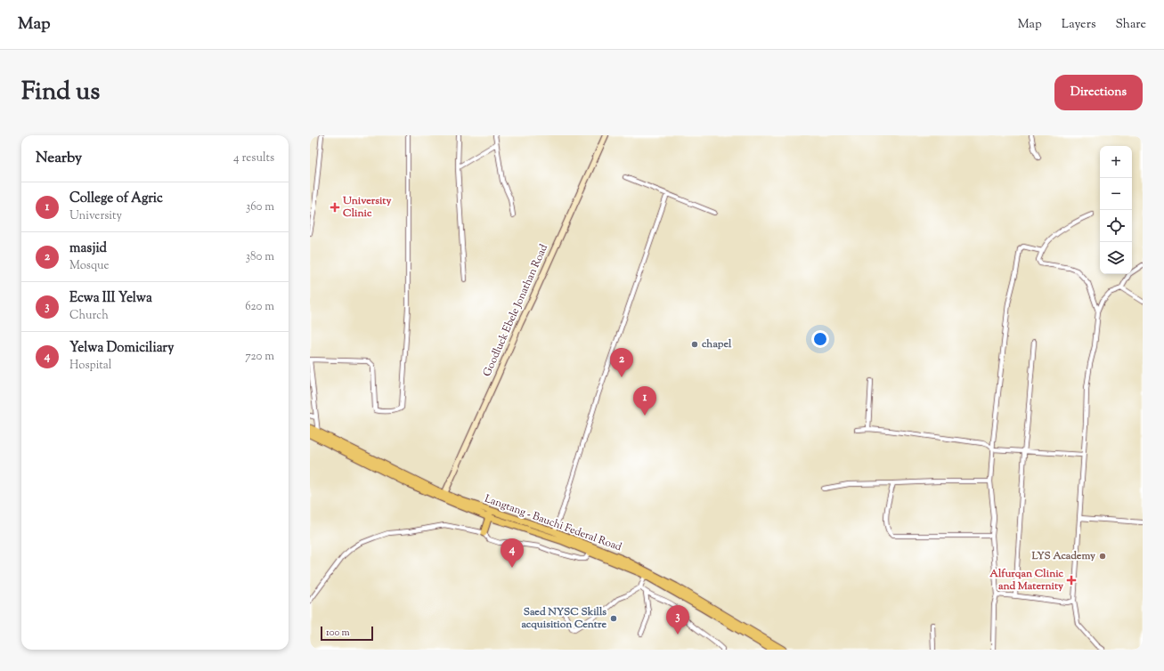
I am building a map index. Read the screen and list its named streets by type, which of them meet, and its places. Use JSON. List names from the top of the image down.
{
  "streets": {
    "main road": ["Goodluck Ebele Jonathan Road", "Langtang - Bauchi Federal Road"]
  },
  "crossings": [
    ["Goodluck Ebele Jonathan Road", "Langtang - Bauchi Federal Road"]
  ],
  "places": {
    "health": ["University Clinic", "Alfurqan Clinic and Maternity"],
    "other": ["chapel", "LYS Academy", "Saed NYSC Skills acquisition Centre"]
  },
  "scale_bar": "100 m",
  "page": {
    "header": "Map",
    "nav": ["Map", "Layers", "Share"],
    "title": "Find us",
    "buttons": "Directions",
    "heading": ["Nearby", "4 results"],
    "map_buttons": ["+", "−"],
    "list": [
      {
        "mark": "1",
        "name": "College of Agric",
        "note": "University",
        "value": "360 m"
      },
      {
        "mark": "2",
        "name": "masjid",
        "note": "Mosque",
        "value": "380 m"
      },
      {
        "mark": "3",
        "name": "Ecwa III Yelwa",
        "note": "Church",
        "value": "620 m"
      },
      {
        "mark": "4",
        "name": "Yelwa Domiciliary",
        "note": "Hospital",
        "value": "720 m"
      }
    ],
    "pins": [
      "2",
      "1",
      "4",
      "3"
    ],
    "scale": "100 m"
  }
}
